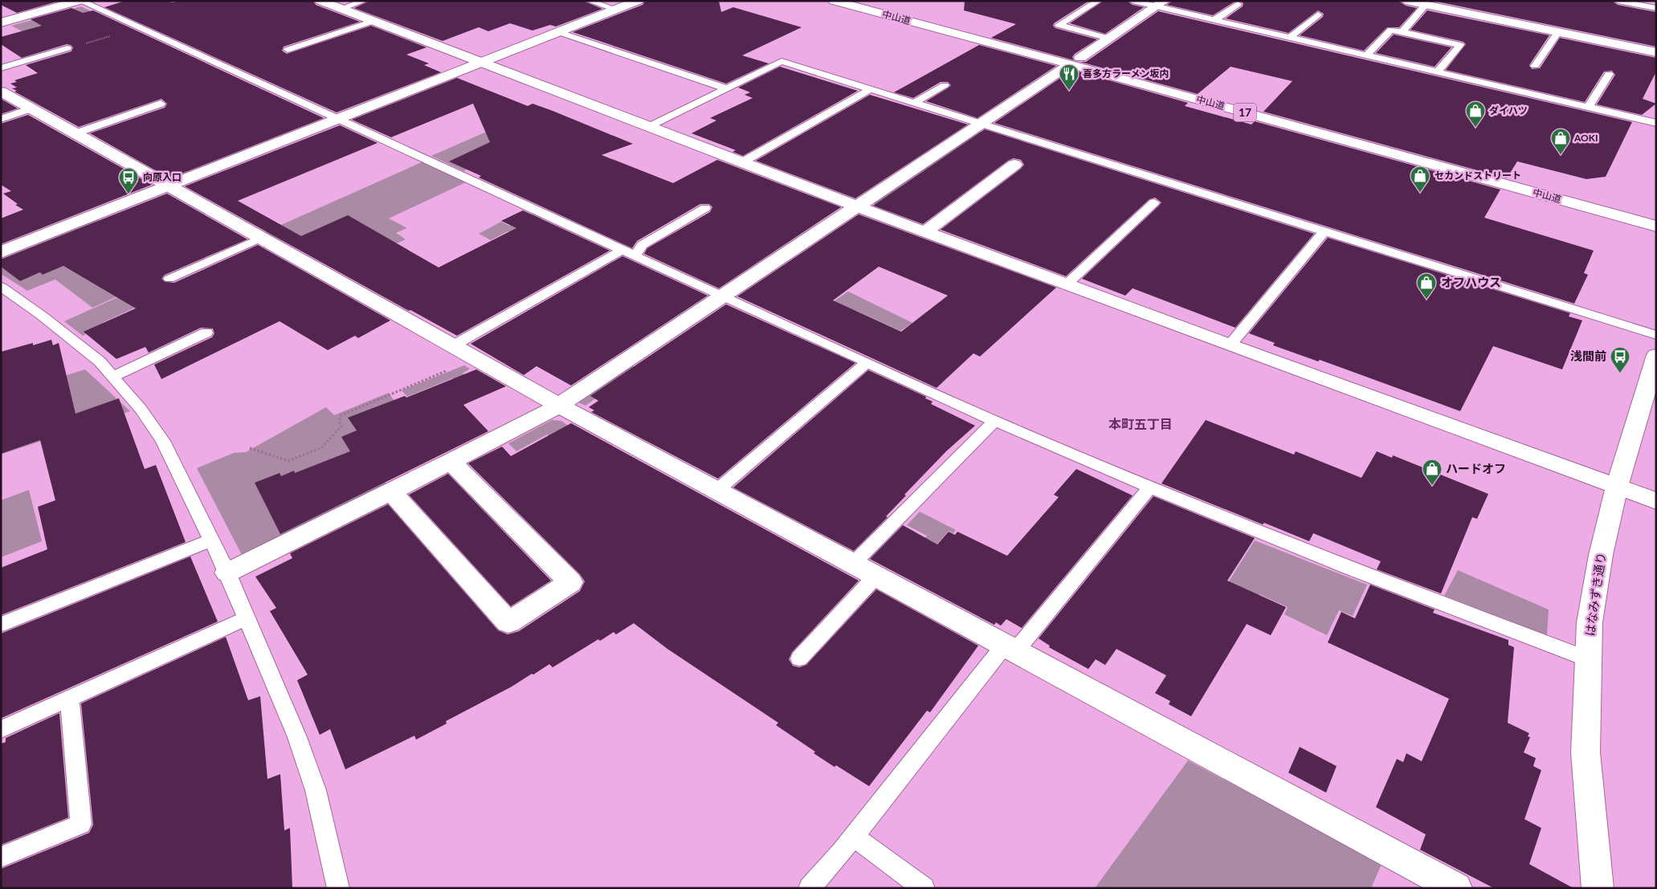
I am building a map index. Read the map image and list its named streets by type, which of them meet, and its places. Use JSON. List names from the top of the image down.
{
  "streets": {
    "main road": ["中山道", "17", "はなみずき通り"]
  },
  "districts": ["本町五丁目"],
  "places": {
    "restaurant": ["喜多方ラーメン坂内"],
    "shop": [
      "ダイハツ",
      "AOKI",
      "セカンドストリート",
      "オフハウス",
      "ハードオフ"
    ],
    "bus stop": ["向原入口", "浅間前"]
  }
}
